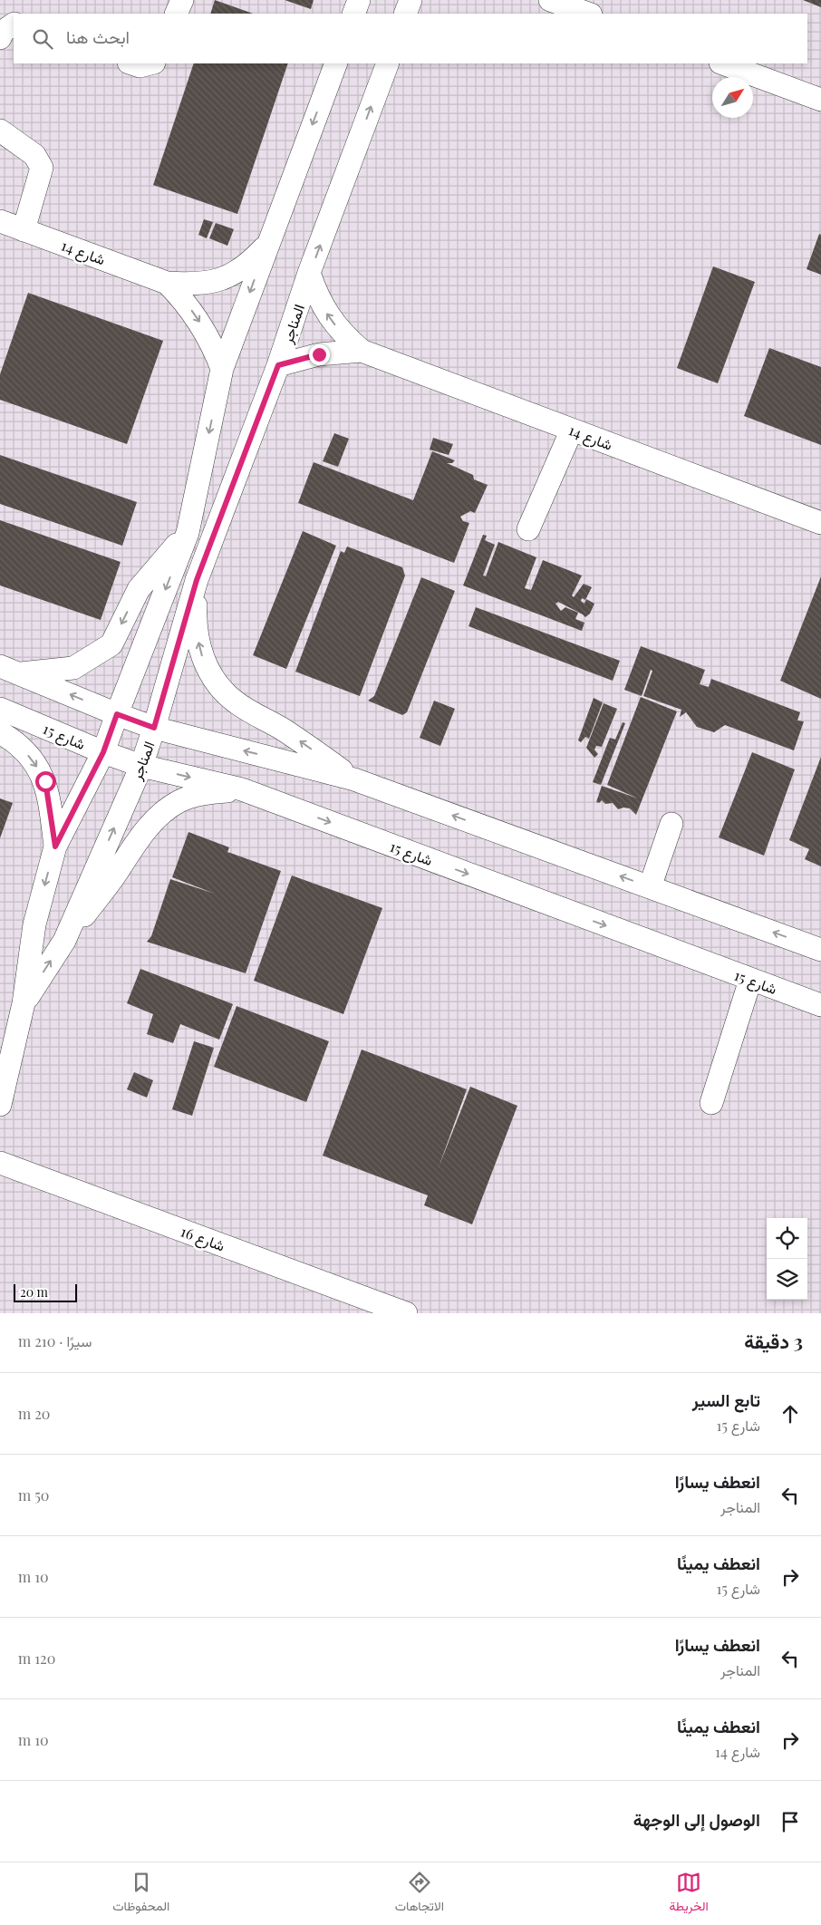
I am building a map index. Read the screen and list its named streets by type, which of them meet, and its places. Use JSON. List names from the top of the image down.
{
  "streets": {
    "street": [
      "شارع 14",
      "المناجر",
      "شارع 15",
      "شارع 16"
    ]
  },
  "crossings": [
    ["شارع 14", "المناجر"],
    ["المناجر", "شارع 15"]
  ],
  "scale_bar": "20 m",
  "north": "top right",
  "page": {
    "search": "ابحث هنا",
    "scale": "20 m",
    "heading": ["3 دقيقة", "سيرًا · 210 m"],
    "list": [
      ["تابع السير", "شارع 15", "20 m"],
      ["انعطف يسارًا", "المناجر", "50 m"],
      ["انعطف يمينًا", "شارع 15", "10 m"],
      ["انعطف يسارًا", "المناجر", "120 m"],
      ["انعطف يمينًا", "شارع 14", "10 m"],
      "الوصول إلى الوجهة"
    ],
    "nav": ["الخريطة", "الاتجاهات", "المحفوظات"]
  }
}
